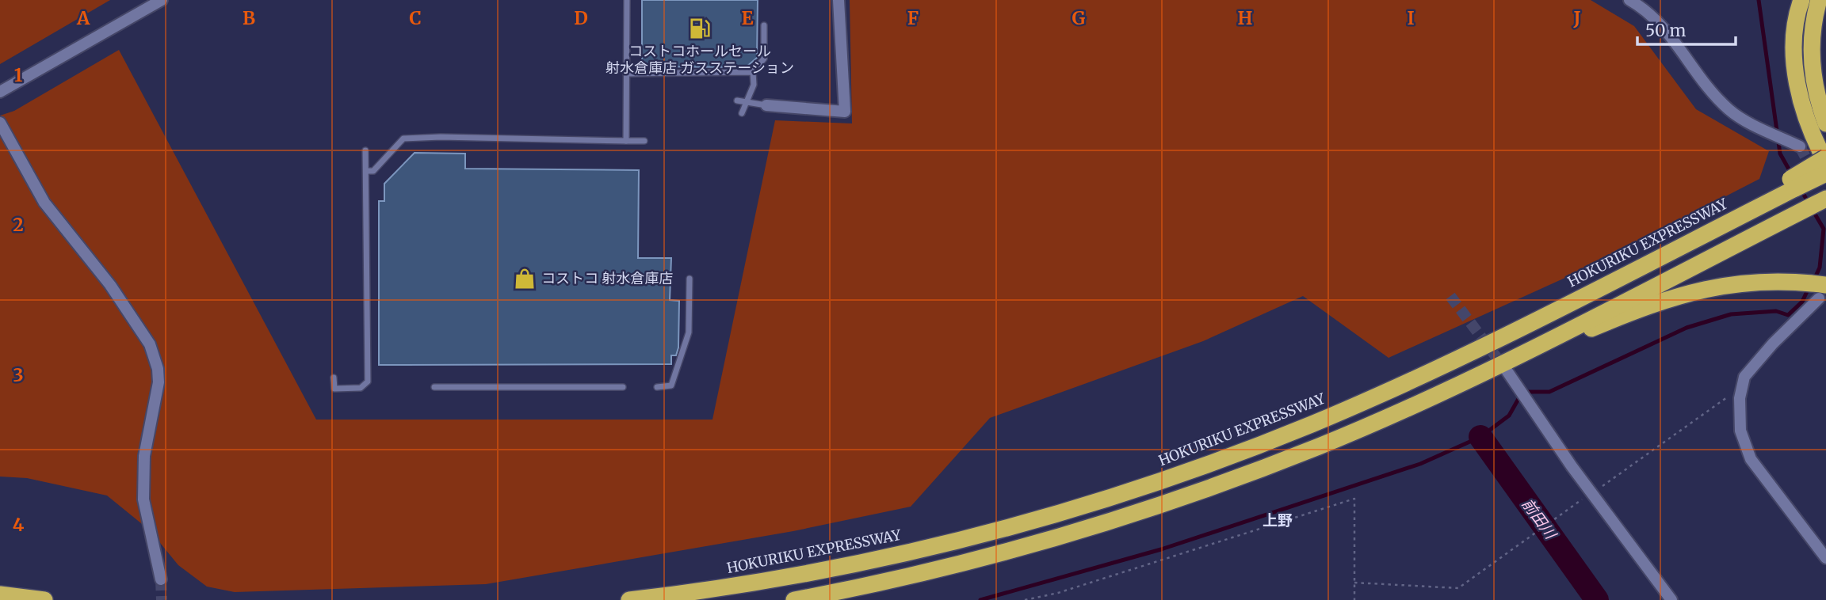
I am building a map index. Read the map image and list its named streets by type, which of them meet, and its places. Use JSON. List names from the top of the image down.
{
  "streets": {
    "highway": ["HOKURIKU EXPRESSWAY"]
  },
  "districts": ["上野"],
  "water": ["前田川"],
  "places": {
    "fuel station": ["コストコホールセール 射水倉庫店 ガスステーション"],
    "shop": ["コストコ 射水倉庫店"]
  },
  "scale_bar": "50 m",
  "grid": {
    "columns": [
      "A",
      "B",
      "C",
      "D",
      "E",
      "F",
      "G",
      "H",
      "I",
      "J"
    ],
    "rows": [
      "1",
      "2",
      "3",
      "4"
    ]
  }
}
